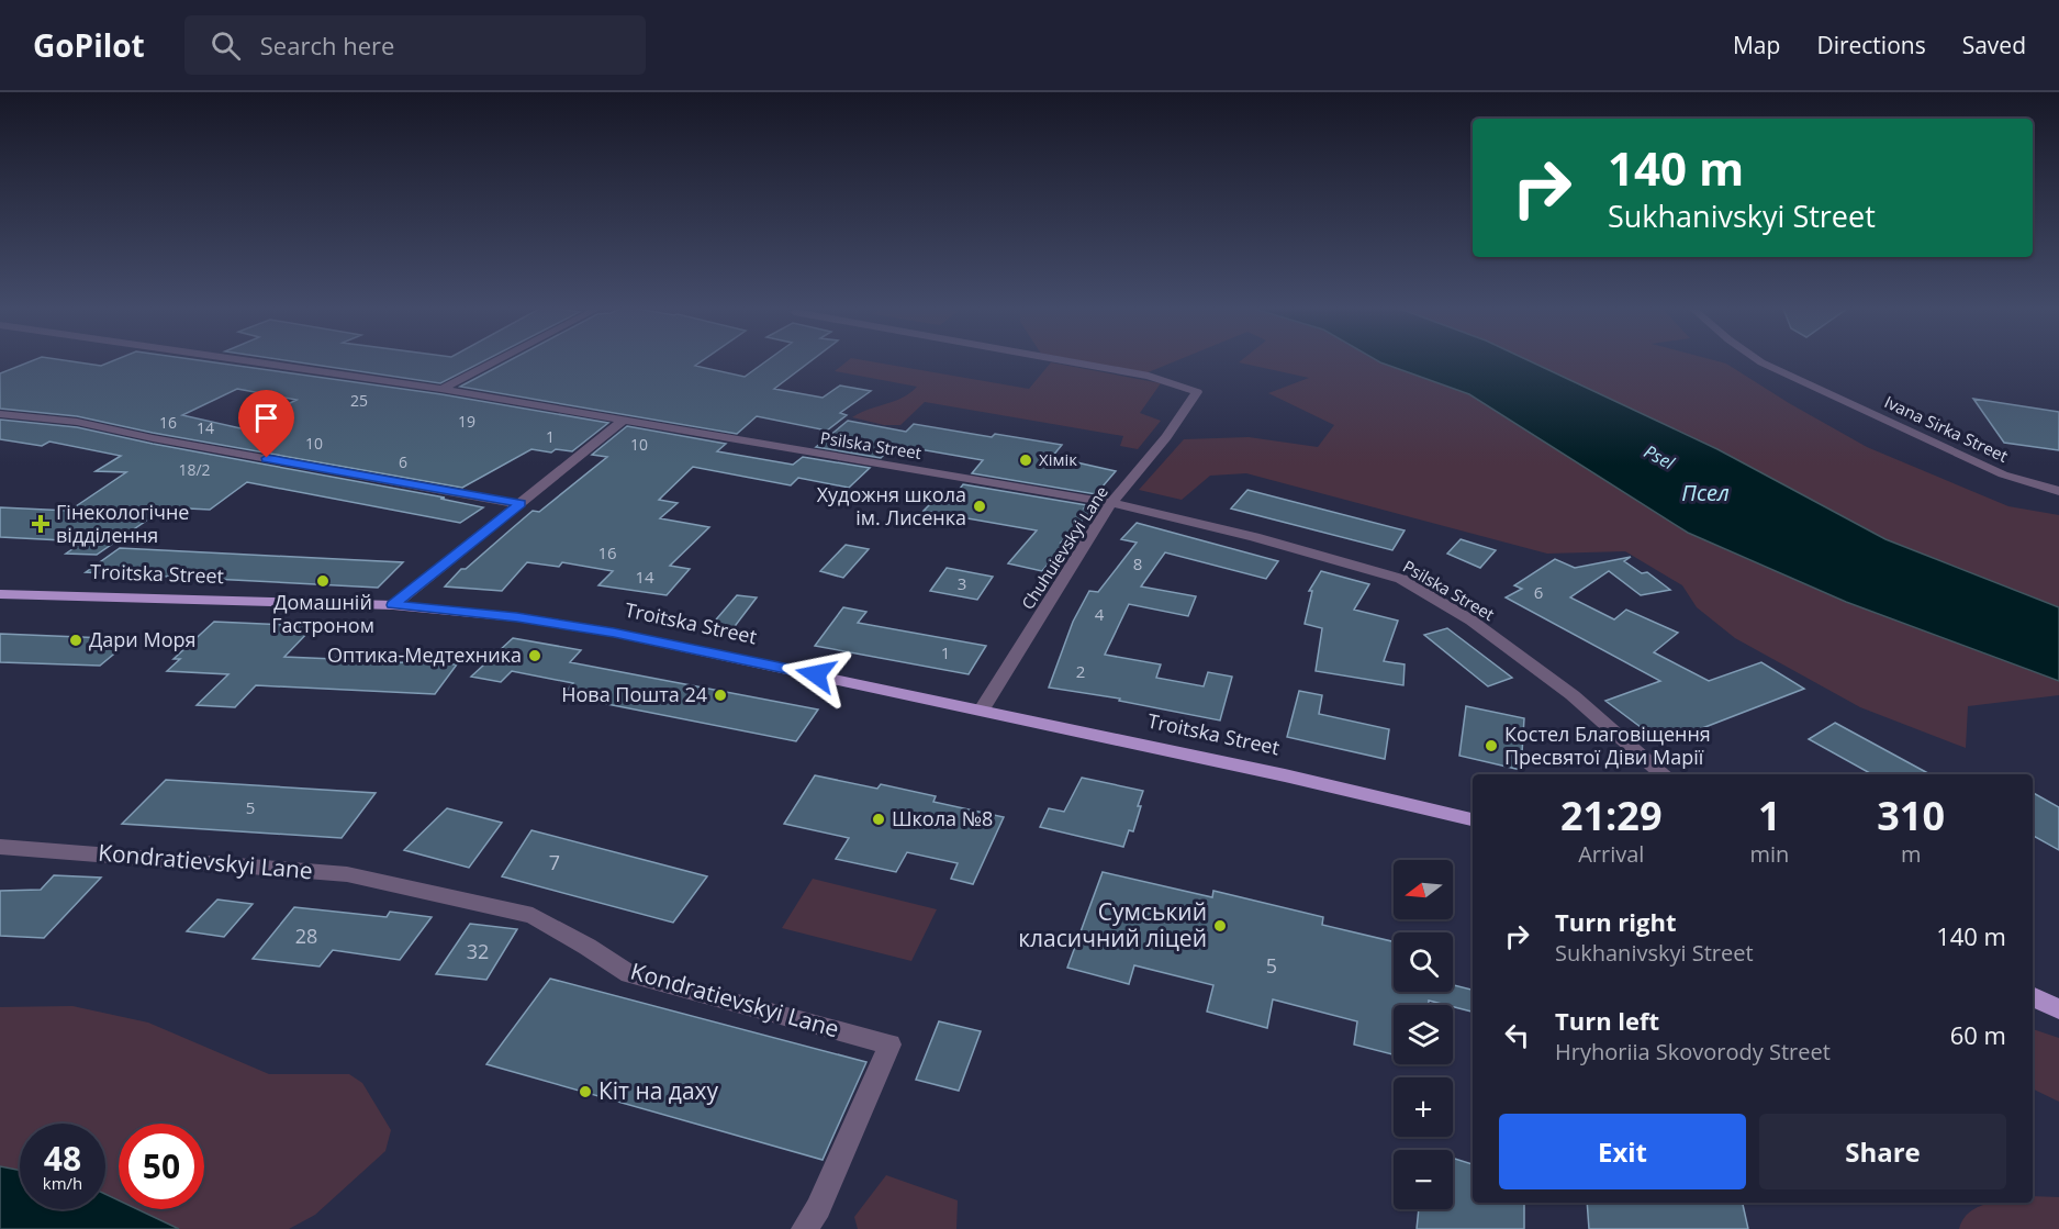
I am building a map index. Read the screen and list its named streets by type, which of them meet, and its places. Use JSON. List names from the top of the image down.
{
  "streets": {
    "main road": ["Troitska Street"],
    "street": [
      "Ivana Sirka Street",
      "Psilska Street",
      "Chuhuievskyi Lane",
      "Kondratievskyi Lane"
    ]
  },
  "crossings": [
    ["Psilska Street", "Chuhuievskyi Lane"],
    ["Chuhuievskyi Lane", "Troitska Street"]
  ],
  "water": ["Psel", "Псел"],
  "places": {
    "other": [
      "Хімік",
      "Художня школа ім. Лисенка",
      "Домашній Гастроном",
      "Дари Моря",
      "Оптика-Медтехника",
      "Нова Пошта 24",
      "Костел Благовіщення Пресвятої Діви Марії",
      "Школа №8",
      "Сумський класичний ліцей",
      "Кіт на даху"
    ],
    "health": ["Гінекологічне відділення"]
  },
  "house_numbers": [
    "25",
    "19",
    "16",
    "14",
    "1",
    "10",
    "10",
    "6",
    "18/2",
    "16",
    "8",
    "14",
    "3",
    "6",
    "4",
    "1",
    "2",
    "5",
    "7",
    "28",
    "32",
    "5"
  ],
  "north": "left",
  "page": {
    "header": "GoPilot",
    "search": "Search here",
    "nav": ["Map", "Directions", "Saved"],
    "turn": ["140 m", "Sukhanivskyi Street"],
    "eta": [
      "21:29",
      "Arrival",
      "1",
      "min",
      "310",
      "m"
    ],
    "map_buttons": ["+", "−"],
    "list": [
      {
        "name": "Turn right",
        "note": "Sukhanivskyi Street",
        "value": "140 m"
      },
      {
        "name": "Turn left",
        "note": "Hryhoriia Skovorody Street",
        "value": "60 m"
      }
    ],
    "buttons": ["Exit", "Share"],
    "speed": "48 km/h",
    "limit": "50"
  }
}
